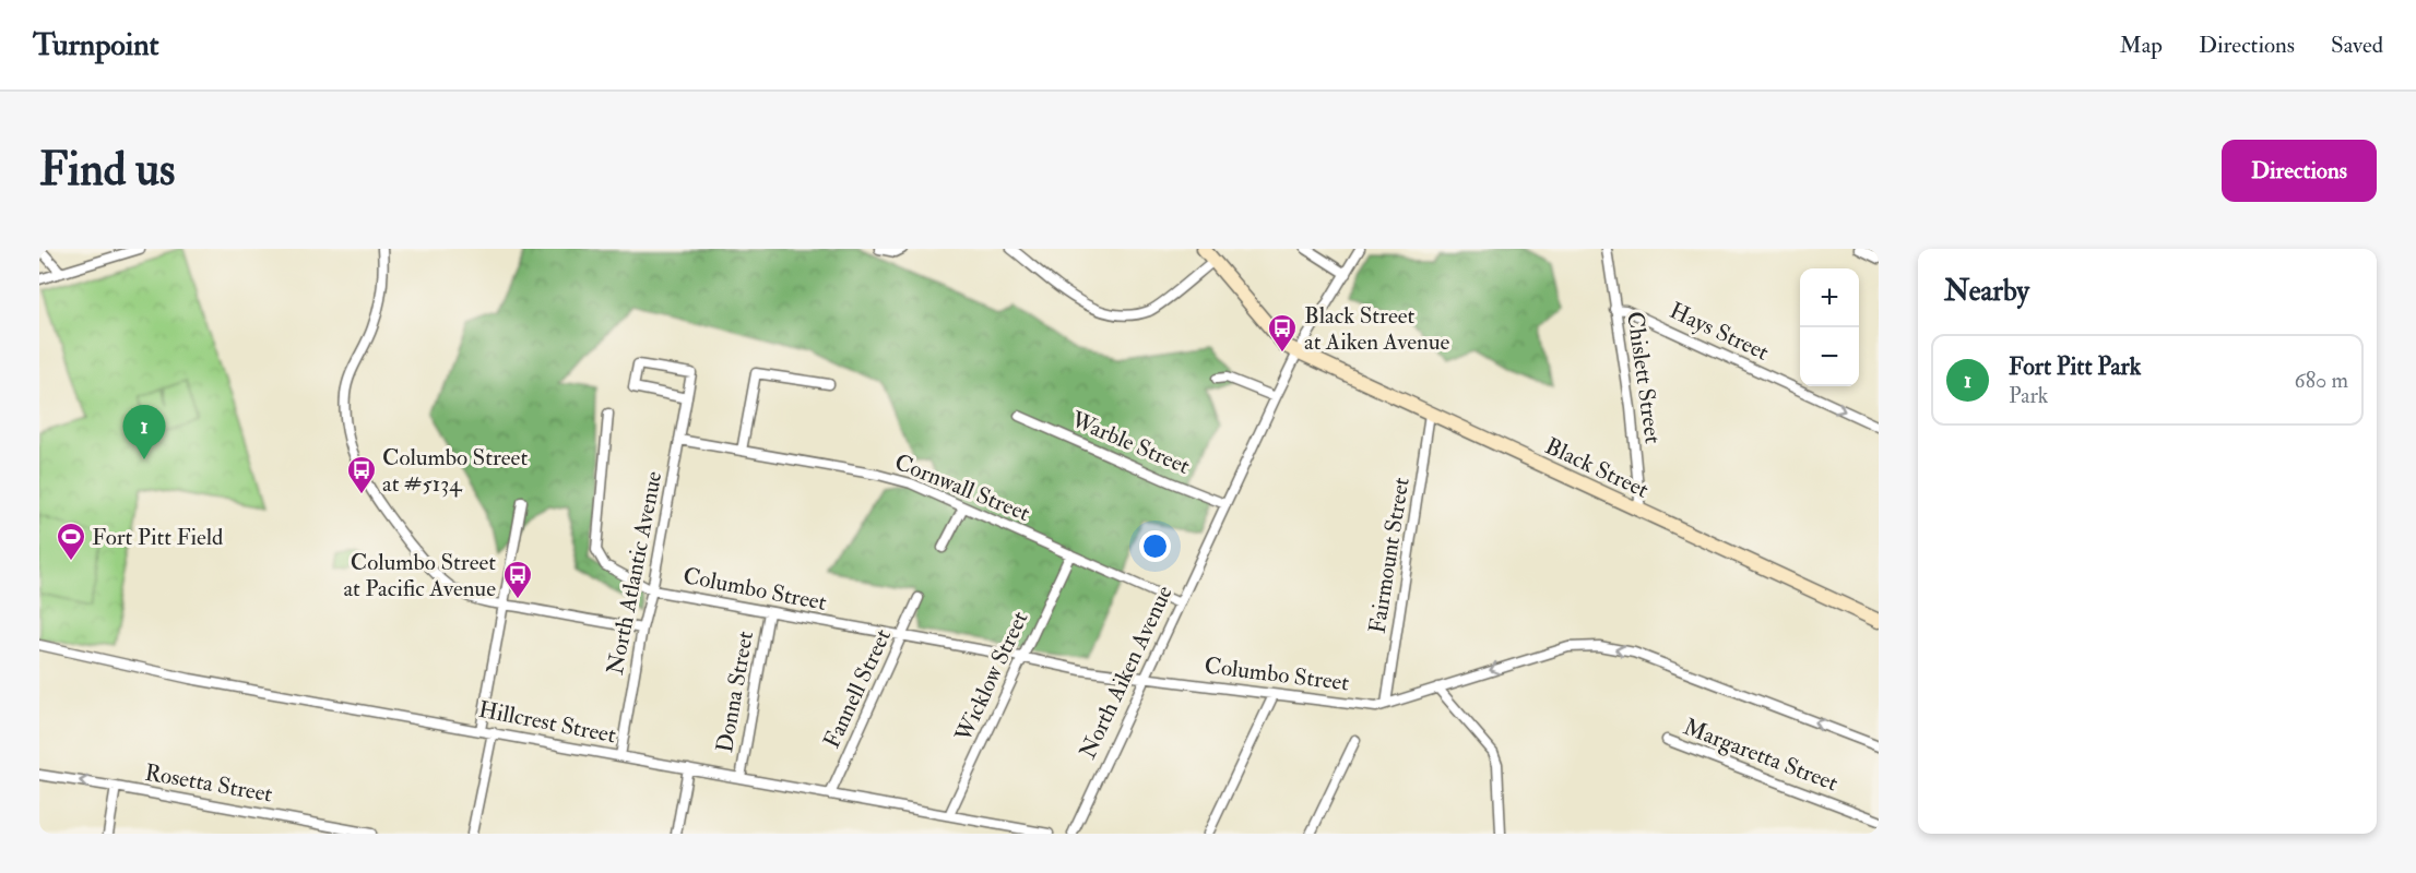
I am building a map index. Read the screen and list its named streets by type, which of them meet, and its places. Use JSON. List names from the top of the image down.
{
  "streets": {
    "street": [
      "Hays Street",
      "Chislett Street",
      "Warble Street",
      "Black Street",
      "Cornwall Street",
      "Fairmount Street",
      "North Atlantic Avenue",
      "Columbo Street",
      "North Aiken Avenue",
      "Wicklow Street",
      "Fannell Street",
      "Donna Street",
      "Hillcrest Street",
      "Margaretta Street",
      "Rosetta Street"
    ]
  },
  "crossings": [
    ["Hays Street", "Chislett Street"],
    ["Chislett Street", "Black Street"],
    ["Warble Street", "North Aiken Avenue"],
    ["Black Street", "Fairmount Street"],
    ["Black Street", "North Aiken Avenue"],
    ["Cornwall Street", "North Atlantic Avenue"],
    ["Cornwall Street", "North Aiken Avenue"],
    ["Cornwall Street", "Wicklow Street"],
    ["Fairmount Street", "Columbo Street"],
    ["North Atlantic Avenue", "Columbo Street"],
    ["North Atlantic Avenue", "Hillcrest Street"],
    ["Columbo Street", "North Aiken Avenue"],
    ["Columbo Street", "Wicklow Street"],
    ["Columbo Street", "Fannell Street"],
    ["Columbo Street", "Donna Street"],
    ["Wicklow Street", "Hillcrest Street"],
    ["Fannell Street", "Hillcrest Street"],
    ["Donna Street", "Hillcrest Street"]
  ],
  "one_way": ["Hays Street"],
  "places": {
    "bus stop": ["Black Street at Aiken Avenue", "Columbo Street at #5134", "Columbo Street at Pacific Avenue"],
    "sports": ["Fort Pitt Field"]
  },
  "page": {
    "header": "Turnpoint",
    "nav": ["Map", "Directions", "Saved"],
    "buttons": "Directions",
    "title": "Find us",
    "heading": "Nearby",
    "map_buttons": ["+", "−"],
    "list": [
      {
        "mark": "1",
        "name": "Fort Pitt Park",
        "note": "Park",
        "value": "680 m"
      }
    ],
    "pins": "1"
  }
}
